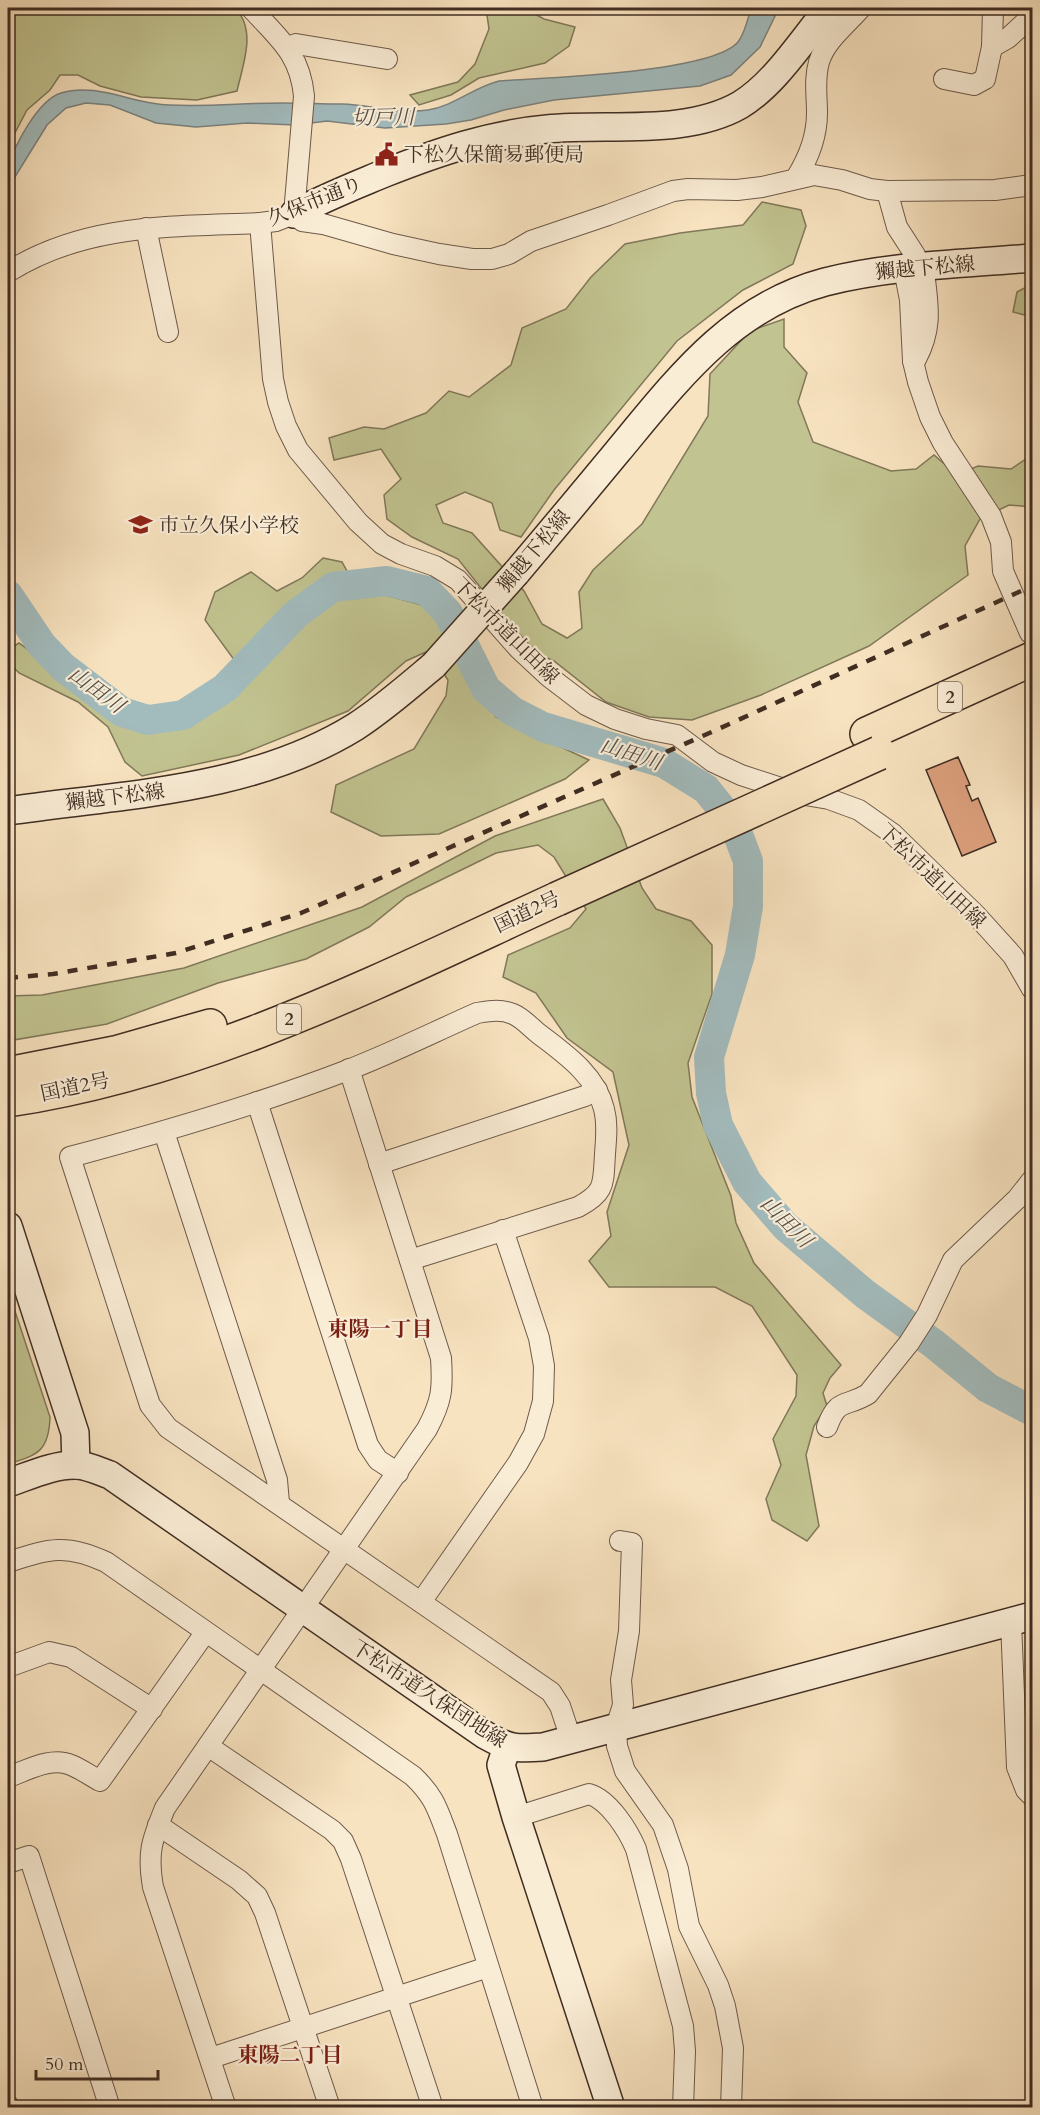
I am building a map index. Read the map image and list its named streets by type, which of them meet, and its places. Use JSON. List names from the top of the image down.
{
  "streets": {
    "highway": ["2", "国道2号"],
    "street": [
      "久保市通り",
      "獺越下松線",
      "下松市道山田線",
      "下松市道久保団地線"
    ]
  },
  "crossings": [
    ["久保市通り", "下松市道山田線"]
  ],
  "districts": ["東陽一丁目", "東陽二丁目"],
  "water": ["切戸川", "山田川"],
  "places": {
    "public building": ["下松久保簡易郵便局"],
    "school or university": ["市立久保小学校"]
  },
  "scale_bar": "50 m"
}
